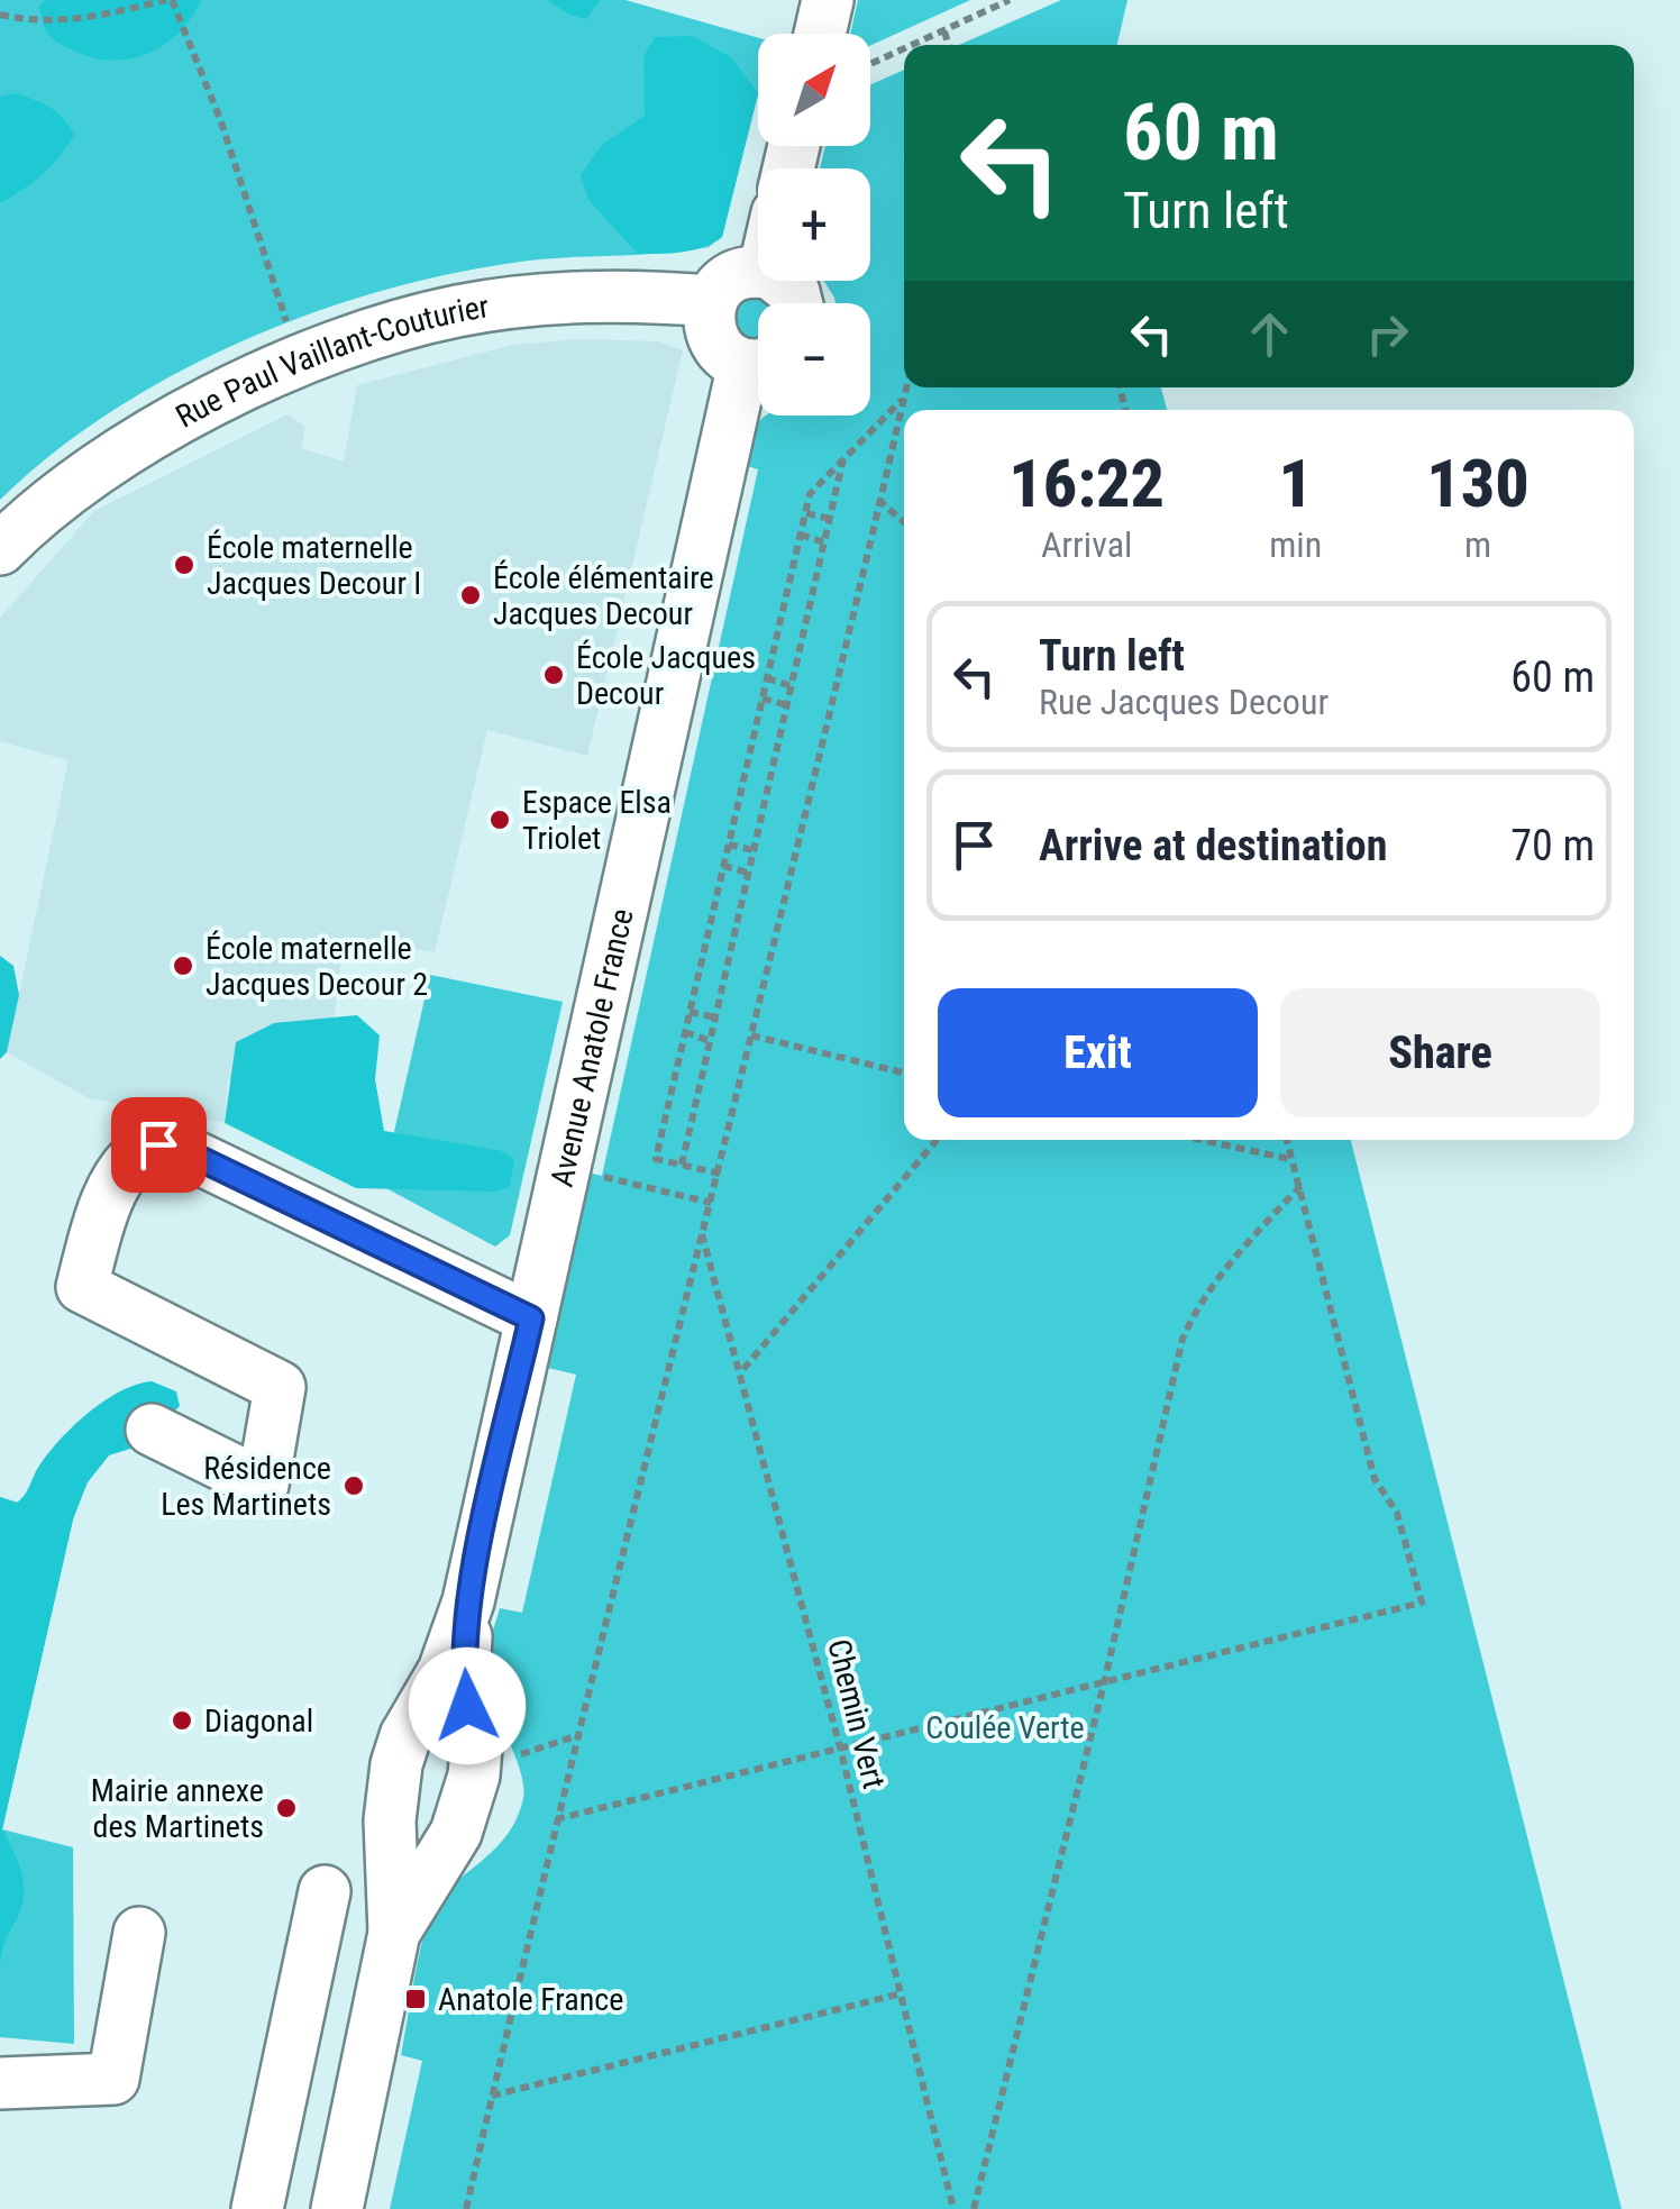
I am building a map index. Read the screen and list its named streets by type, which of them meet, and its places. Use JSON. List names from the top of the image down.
{
  "streets": {
    "street": ["Rue Paul Vaillant-Couturier", "Avenue Anatole France"],
    "path": ["Chemin Vert"]
  },
  "parks": ["Coulée Verte"],
  "places": {
    "other": [
      "École maternelle Jacques Decour I",
      "École élémentaire Jacques Decour",
      "École Jacques Decour",
      "Espace Elsa Triolet",
      "École maternelle Jacques Decour 2",
      "Résidence Les Martinets",
      "Diagonal",
      "Mairie annexe des Martinets"
    ],
    "transit": ["Anatole France"]
  },
  "north": "top right",
  "page": {
    "map_buttons": ["+", "−"],
    "turn": ["60 m", "Turn left"],
    "eta": [
      "16:22",
      "Arrival",
      "1",
      "min",
      "130",
      "m"
    ],
    "list": [
      {
        "name": "Turn left",
        "note": "Rue Jacques Decour",
        "value": "60 m"
      },
      {
        "name": "Arrive at destination",
        "value": "70 m"
      }
    ],
    "buttons": ["Exit", "Share"]
  }
}
